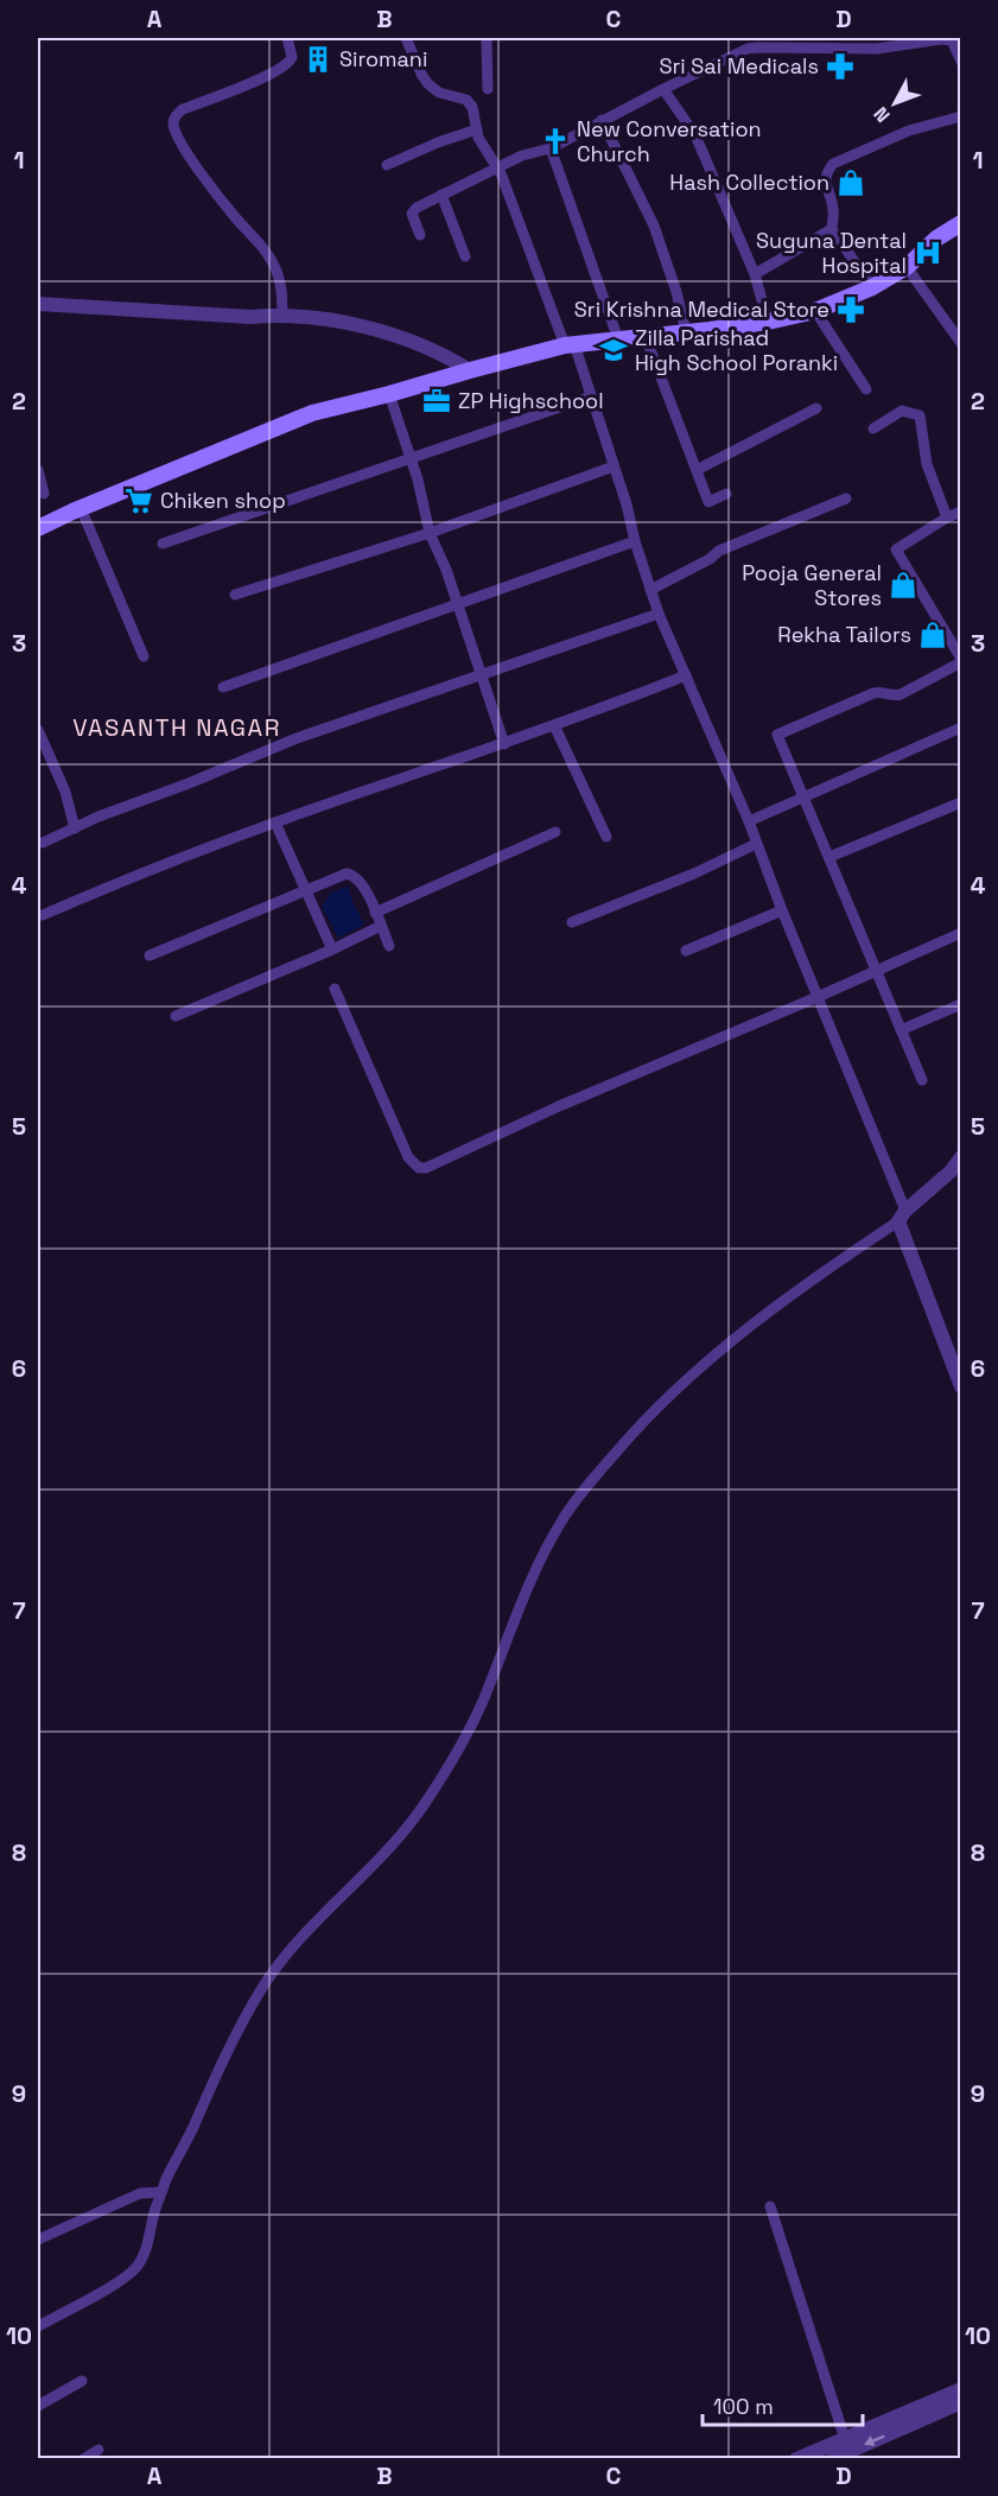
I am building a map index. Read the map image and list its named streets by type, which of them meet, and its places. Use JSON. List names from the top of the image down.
{
  "districts": ["VASANTH NAGAR"],
  "places": {
    "building": ["Siromani"],
    "pharmacy": ["Sri Sai Medicals", "Sri Krishna Medical Store"],
    "church": ["New Conversation Church"],
    "shop": ["Hash Collection", "Pooja General Stores", "Rekha Tailors"],
    "hospital": ["Suguna Dental Hospital"],
    "school or university": ["Zilla Parishad High School Poranki"],
    "office": ["ZP Highschool"],
    "supermarket": ["Chiken shop"]
  },
  "scale_bar": "100 m",
  "north": "bottom left",
  "grid": {
    "columns": [
      "A",
      "B",
      "C",
      "D"
    ],
    "rows": [
      "1",
      "2",
      "3",
      "4",
      "5",
      "6",
      "7",
      "8",
      "9",
      "10"
    ]
  }
}
